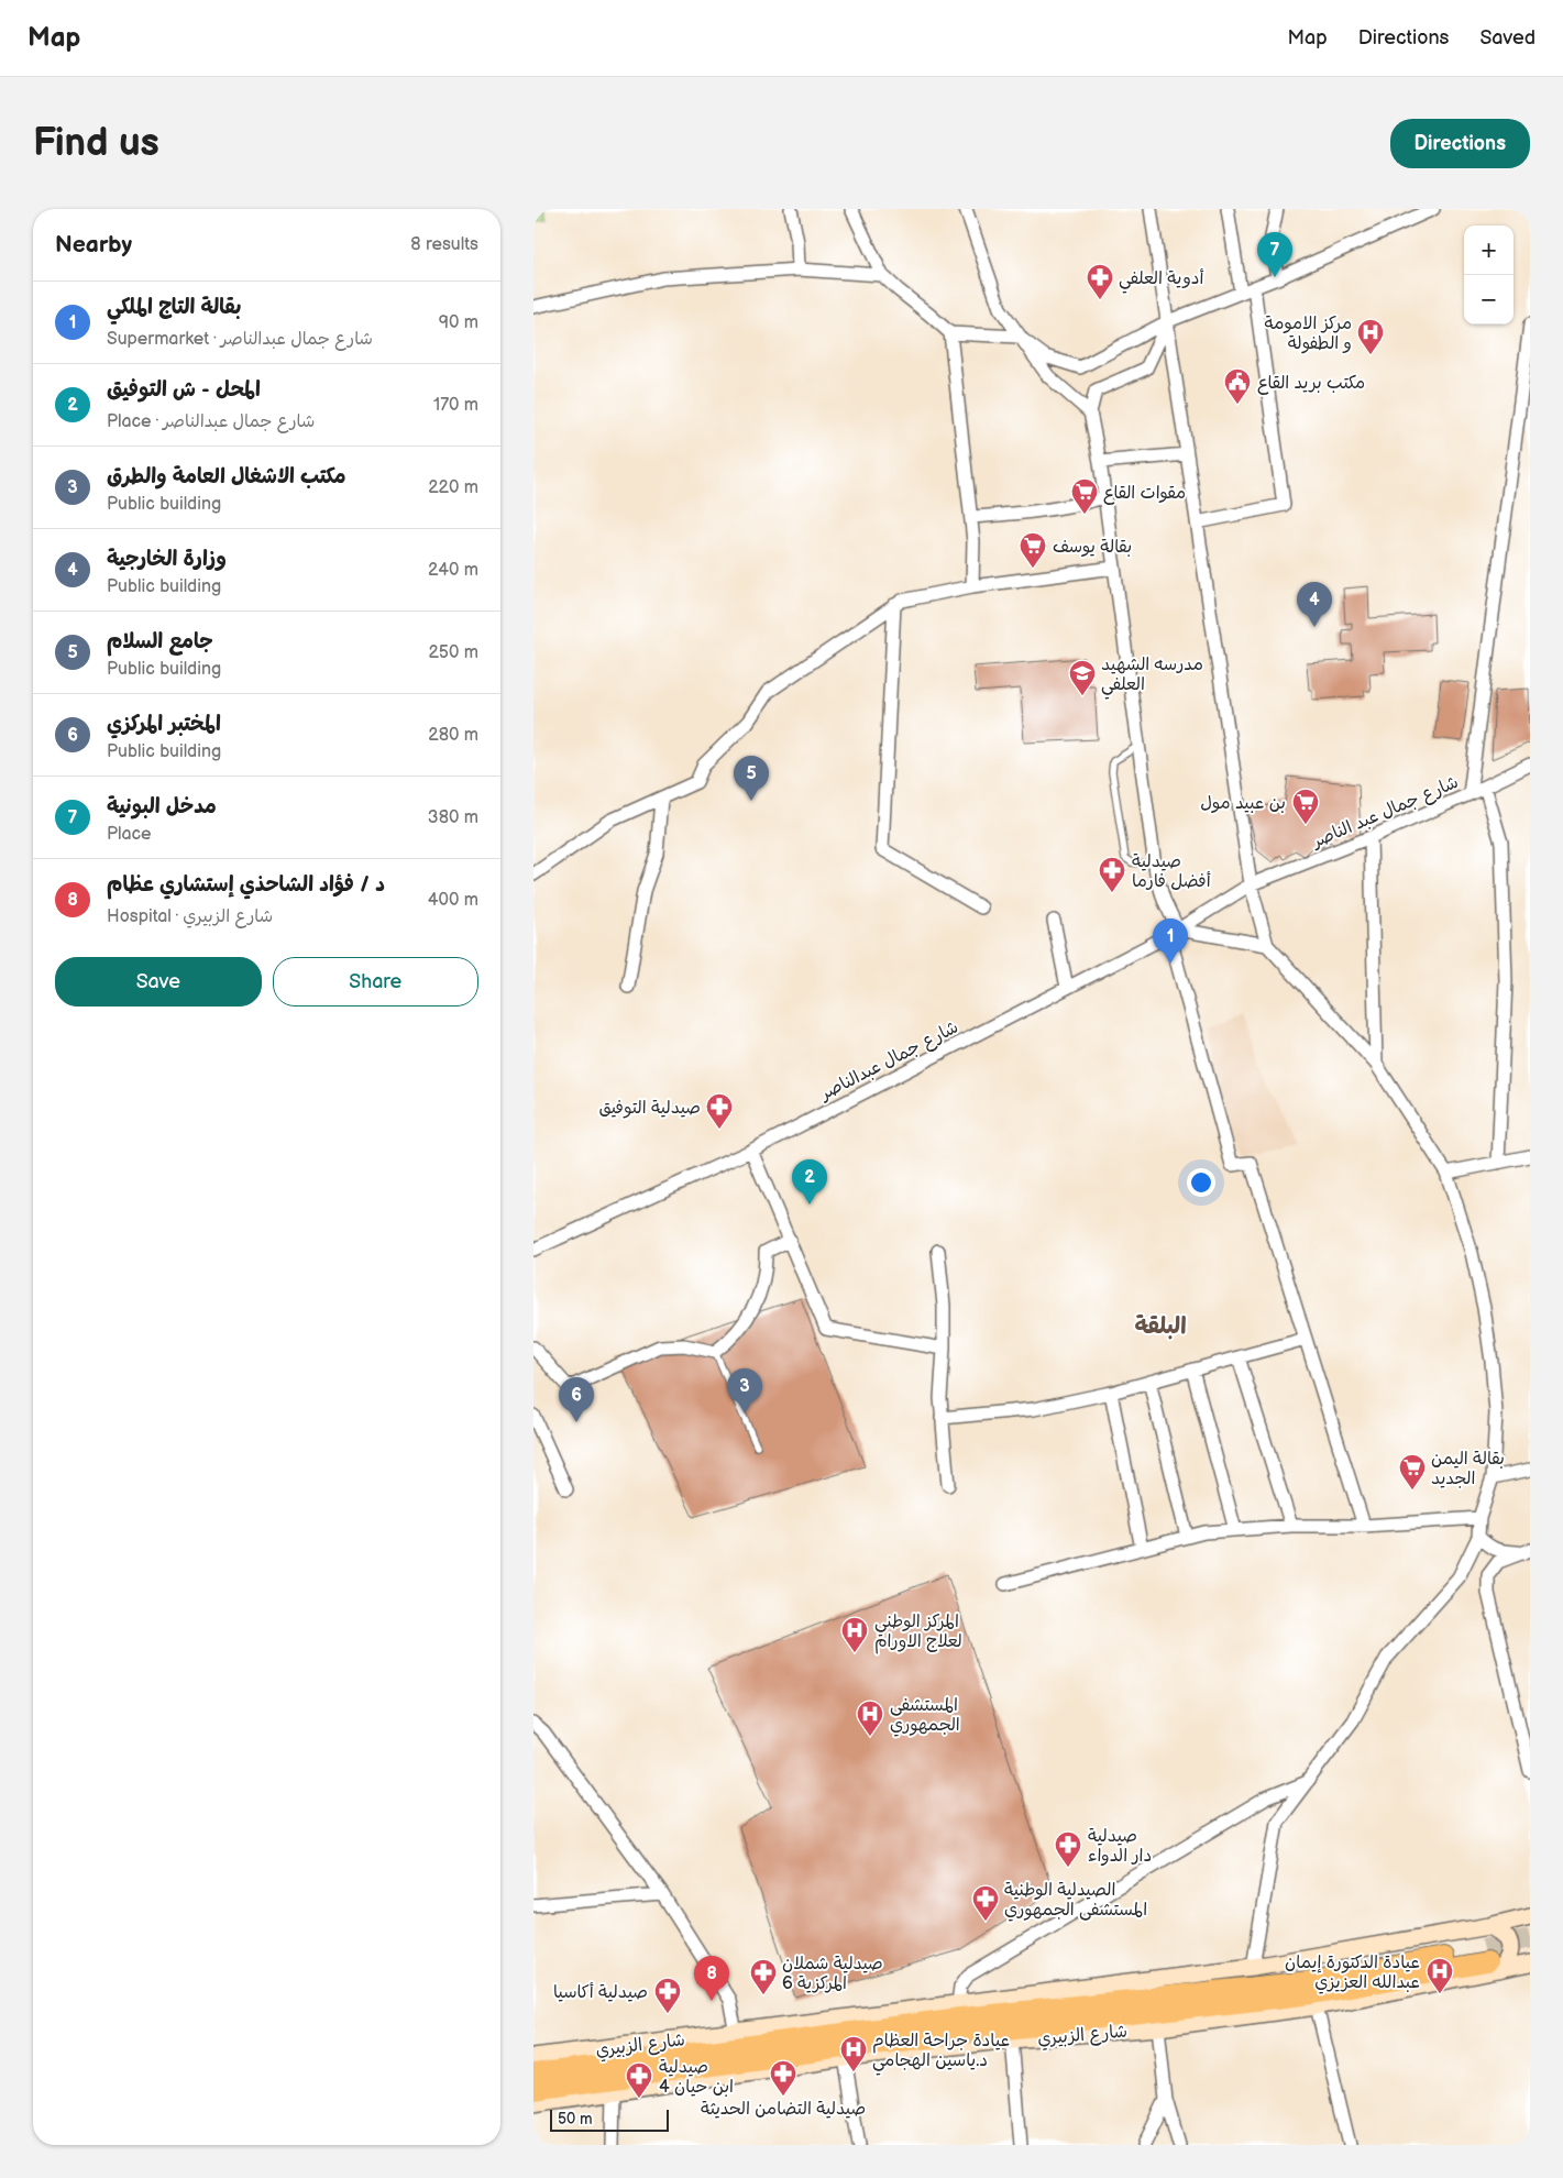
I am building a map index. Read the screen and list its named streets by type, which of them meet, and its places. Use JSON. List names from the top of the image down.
{
  "streets": {
    "main road": ["شارع الزبيري"],
    "street": ["شارع جمال عبد الناصر", "شارع جمال عبدالناصر"]
  },
  "crossings": [
    ["شارع جمال عبد الناصر", "شارع جمال عبدالناصر"]
  ],
  "districts": ["البلقة"],
  "places": {
    "pharmacy": [
      "أدوية العلفي",
      "صيدلية أفضل فارما",
      "صيدلية التوفيق",
      "صيدلية دار الدواء",
      "الصيدلية الوطنية المستشفى الجمهوري",
      "صيدلية شملان المركزية 6",
      "صيدلية أكاسيا",
      "صيدلية التضامن الحديثة",
      "صيدلية ابن حيان 4"
    ],
    "hospital": [
      "مركز الامومة و الطفولة",
      "المركز الوطني لعلاج الاورام",
      "المستشفى الجمهوري",
      "عيادة الدكتورة إيمان عبدالله العزيزي",
      "عيادة جراحة العظام د.ياسين الهجامي"
    ],
    "public building": ["مكتب بريد القاع"],
    "supermarket": [
      "مقوات القاع",
      "بقالة يوسف",
      "بن عبيد مول",
      "بقالة اليمن الجديد"
    ],
    "school or university": ["مدرسه الشهيد العلفي"]
  },
  "scale_bar": "50 m",
  "page": {
    "header": "Map",
    "nav": ["Map", "Directions", "Saved"],
    "buttons": [
      "Directions",
      ["Save", "Share"]
    ],
    "title": "Find us",
    "heading": ["Nearby", "8 results"],
    "map_buttons": ["+", "−"],
    "pins": [
      "7",
      "4",
      "5",
      "1",
      "2",
      "3",
      "6",
      "8"
    ],
    "list": [
      {
        "mark": "1",
        "name": "بقالة التاج الملكي",
        "note": "Supermarket · شارع جمال عبدالناصر",
        "value": "90 m"
      },
      {
        "mark": "2",
        "name": "المحل - ش التوفيق",
        "note": "Place · شارع جمال عبدالناصر",
        "value": "170 m"
      },
      {
        "mark": "3",
        "name": "مكتب الاشغال العامة والطرق",
        "note": "Public building",
        "value": "220 m"
      },
      {
        "mark": "4",
        "name": "وزارة الخارجية",
        "note": "Public building",
        "value": "240 m"
      },
      {
        "mark": "5",
        "name": "جامع السلام",
        "note": "Public building",
        "value": "250 m"
      },
      {
        "mark": "6",
        "name": "المختبر المركزي",
        "note": "Public building",
        "value": "280 m"
      },
      {
        "mark": "7",
        "name": "مدخل البونية",
        "note": "Place",
        "value": "380 m"
      },
      {
        "mark": "8",
        "name": "د / فؤاد الشاحذي إستشاري عظام",
        "note": "Hospital · شارع الزبيري",
        "value": "400 m"
      }
    ],
    "scale": "50 m"
  }
}
